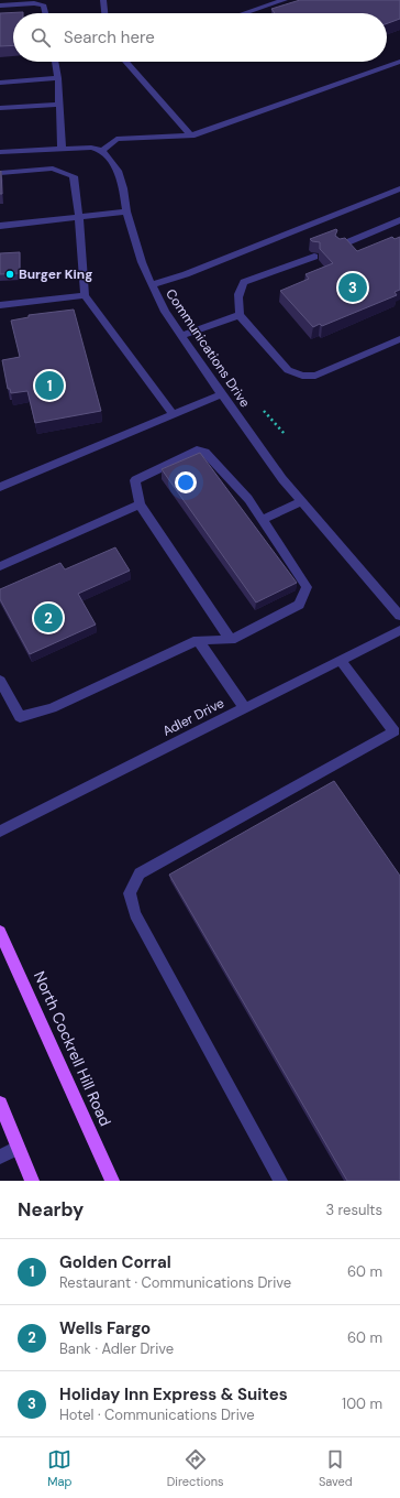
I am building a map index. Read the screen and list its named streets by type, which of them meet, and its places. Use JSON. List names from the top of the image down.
{
  "streets": {
    "main road": ["North Cockrell Hill Road"],
    "street": ["Communications Drive", "Adler Drive"]
  },
  "places": ["Burger King"],
  "page": {
    "search": "Search here",
    "pins": ["3", "1", "2"],
    "heading": ["Nearby", "3 results"],
    "list": [
      {
        "mark": "1",
        "name": "Golden Corral",
        "note": "Restaurant · Communications Drive",
        "value": "60 m"
      },
      {
        "mark": "2",
        "name": "Wells Fargo",
        "note": "Bank · Adler Drive",
        "value": "60 m"
      },
      {
        "mark": "3",
        "name": "Holiday Inn Express & Suites",
        "note": "Hotel · Communications Drive",
        "value": "100 m"
      }
    ],
    "nav": ["Map", "Directions", "Saved"]
  }
}
